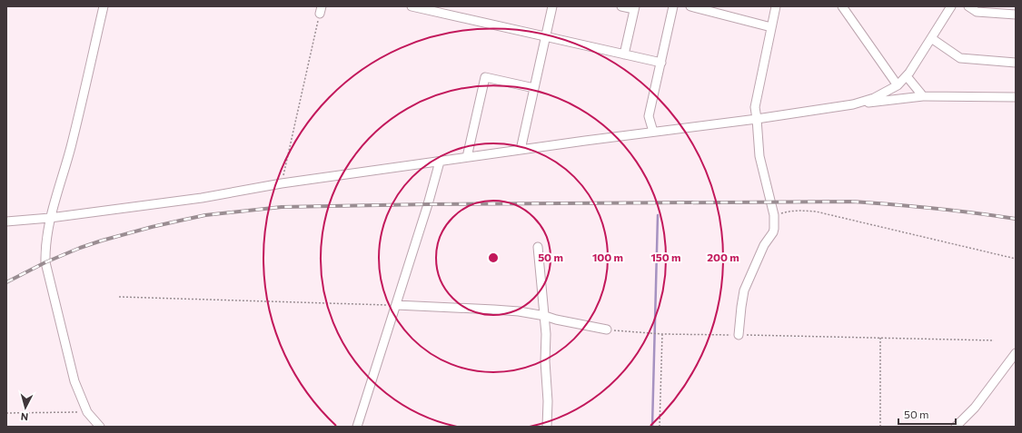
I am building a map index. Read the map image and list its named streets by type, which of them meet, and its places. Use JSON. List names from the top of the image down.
{
  "scale_bar": "50 m",
  "north": "bottom",
  "rings": [
    "50 m",
    "100 m",
    "150 m",
    "200 m"
  ]
}
